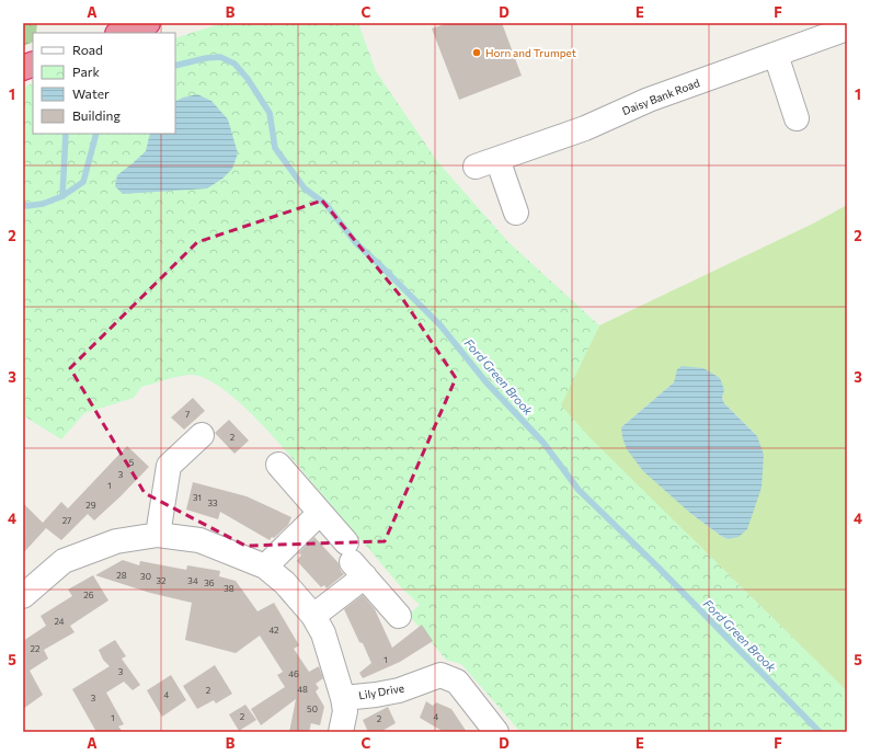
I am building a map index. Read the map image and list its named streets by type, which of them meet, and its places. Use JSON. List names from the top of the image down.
{
  "streets": {
    "street": ["Daisy Bank Road", "Lily Drive"]
  },
  "water": ["Ford Green Brook"],
  "places": ["Horn and Trumpet"],
  "house_numbers": [
    "7",
    "2",
    "5",
    "3",
    "1",
    "31",
    "33",
    "29",
    "27",
    "28",
    "30",
    "32",
    "34",
    "36",
    "38",
    "26",
    "24",
    "42",
    "22",
    "1",
    "3",
    "46",
    "48",
    "2",
    "4",
    "3",
    "50",
    "2",
    "4",
    "1",
    "2"
  ],
  "legend": [
    "Road",
    "Park",
    "Water",
    "Building"
  ],
  "grid": {
    "columns": [
      "A",
      "B",
      "C",
      "D",
      "E",
      "F"
    ],
    "rows": [
      "1",
      "2",
      "3",
      "4",
      "5"
    ]
  }
}
